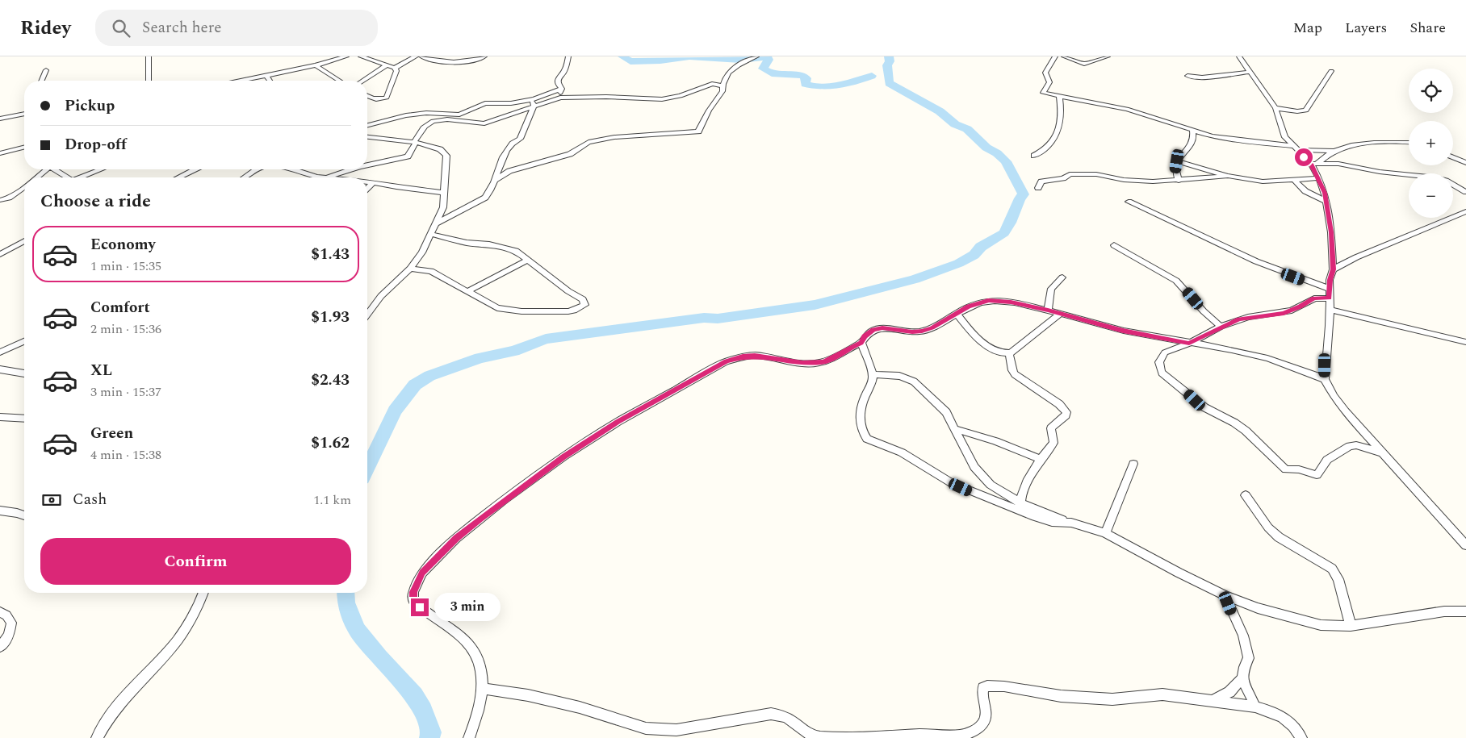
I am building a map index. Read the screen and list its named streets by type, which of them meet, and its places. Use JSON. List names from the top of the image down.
{
  "page": {
    "header": "Ridey",
    "search": "Search here",
    "nav": ["Map", "Layers", "Share"],
    "map_buttons": ["+", "−"],
    "banner": ["Pickup", "Drop-off"],
    "heading": "Choose a ride",
    "list": [
      {
        "name": "Economy",
        "note": "1 min · 15:35",
        "value": "$1.43"
      },
      {
        "name": "Comfort",
        "note": "2 min · 15:36",
        "value": "$1.93"
      },
      {
        "name": "XL",
        "note": "3 min · 15:37",
        "value": "$2.43"
      },
      {
        "name": "Green",
        "note": "4 min · 15:38",
        "value": "$1.62"
      }
    ],
    "pay": ["Cash", "1.1 km"],
    "buttons": "Confirm",
    "bubble": "3 min"
  }
}
